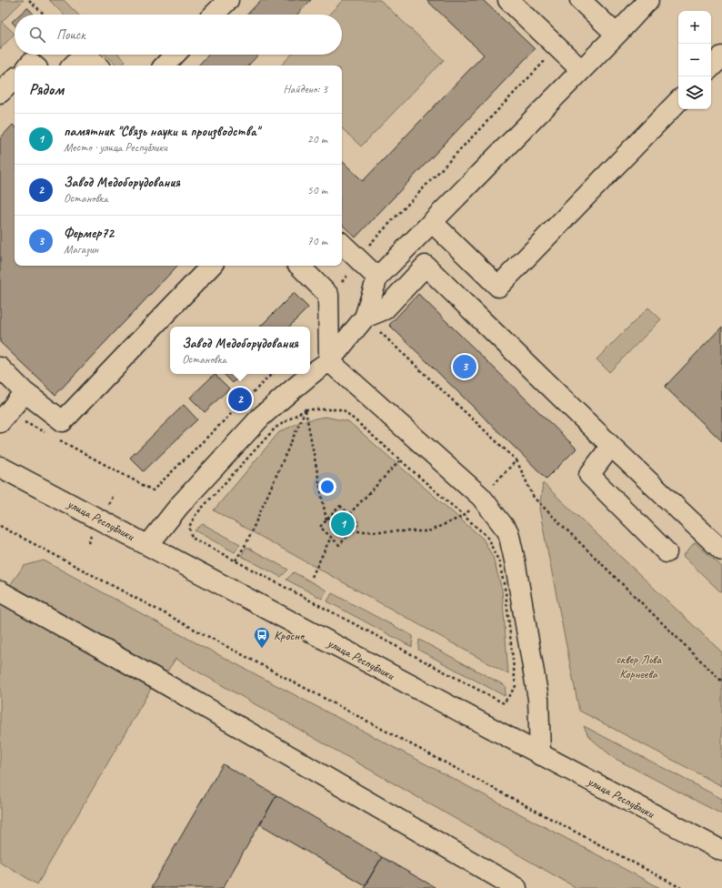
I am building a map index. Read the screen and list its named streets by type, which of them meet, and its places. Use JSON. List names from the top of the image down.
{
  "streets": {
    "main road": ["улица Республики"]
  },
  "parks": ["сквер Льва Корнеева"],
  "places": {
    "bus stop": ["Кросно"]
  },
  "page": {
    "map_buttons": ["+", "−"],
    "search": "Поиск",
    "heading": ["Рядом", "Найдено: 3"],
    "list": [
      {
        "mark": "1",
        "name": "памятник \"Связь науки и производства\"",
        "note": "Место · улица Республики",
        "value": "20 m"
      },
      {
        "mark": "2",
        "name": "Завод Медоборудования",
        "note": "Остановка",
        "value": "50 m"
      },
      {
        "mark": "3",
        "name": "Фермер72",
        "note": "Магазин",
        "value": "70 m"
      }
    ],
    "popup": ["Завод Медоборудования", "Остановка"],
    "pins": ["3", "2", "1"]
  }
}
